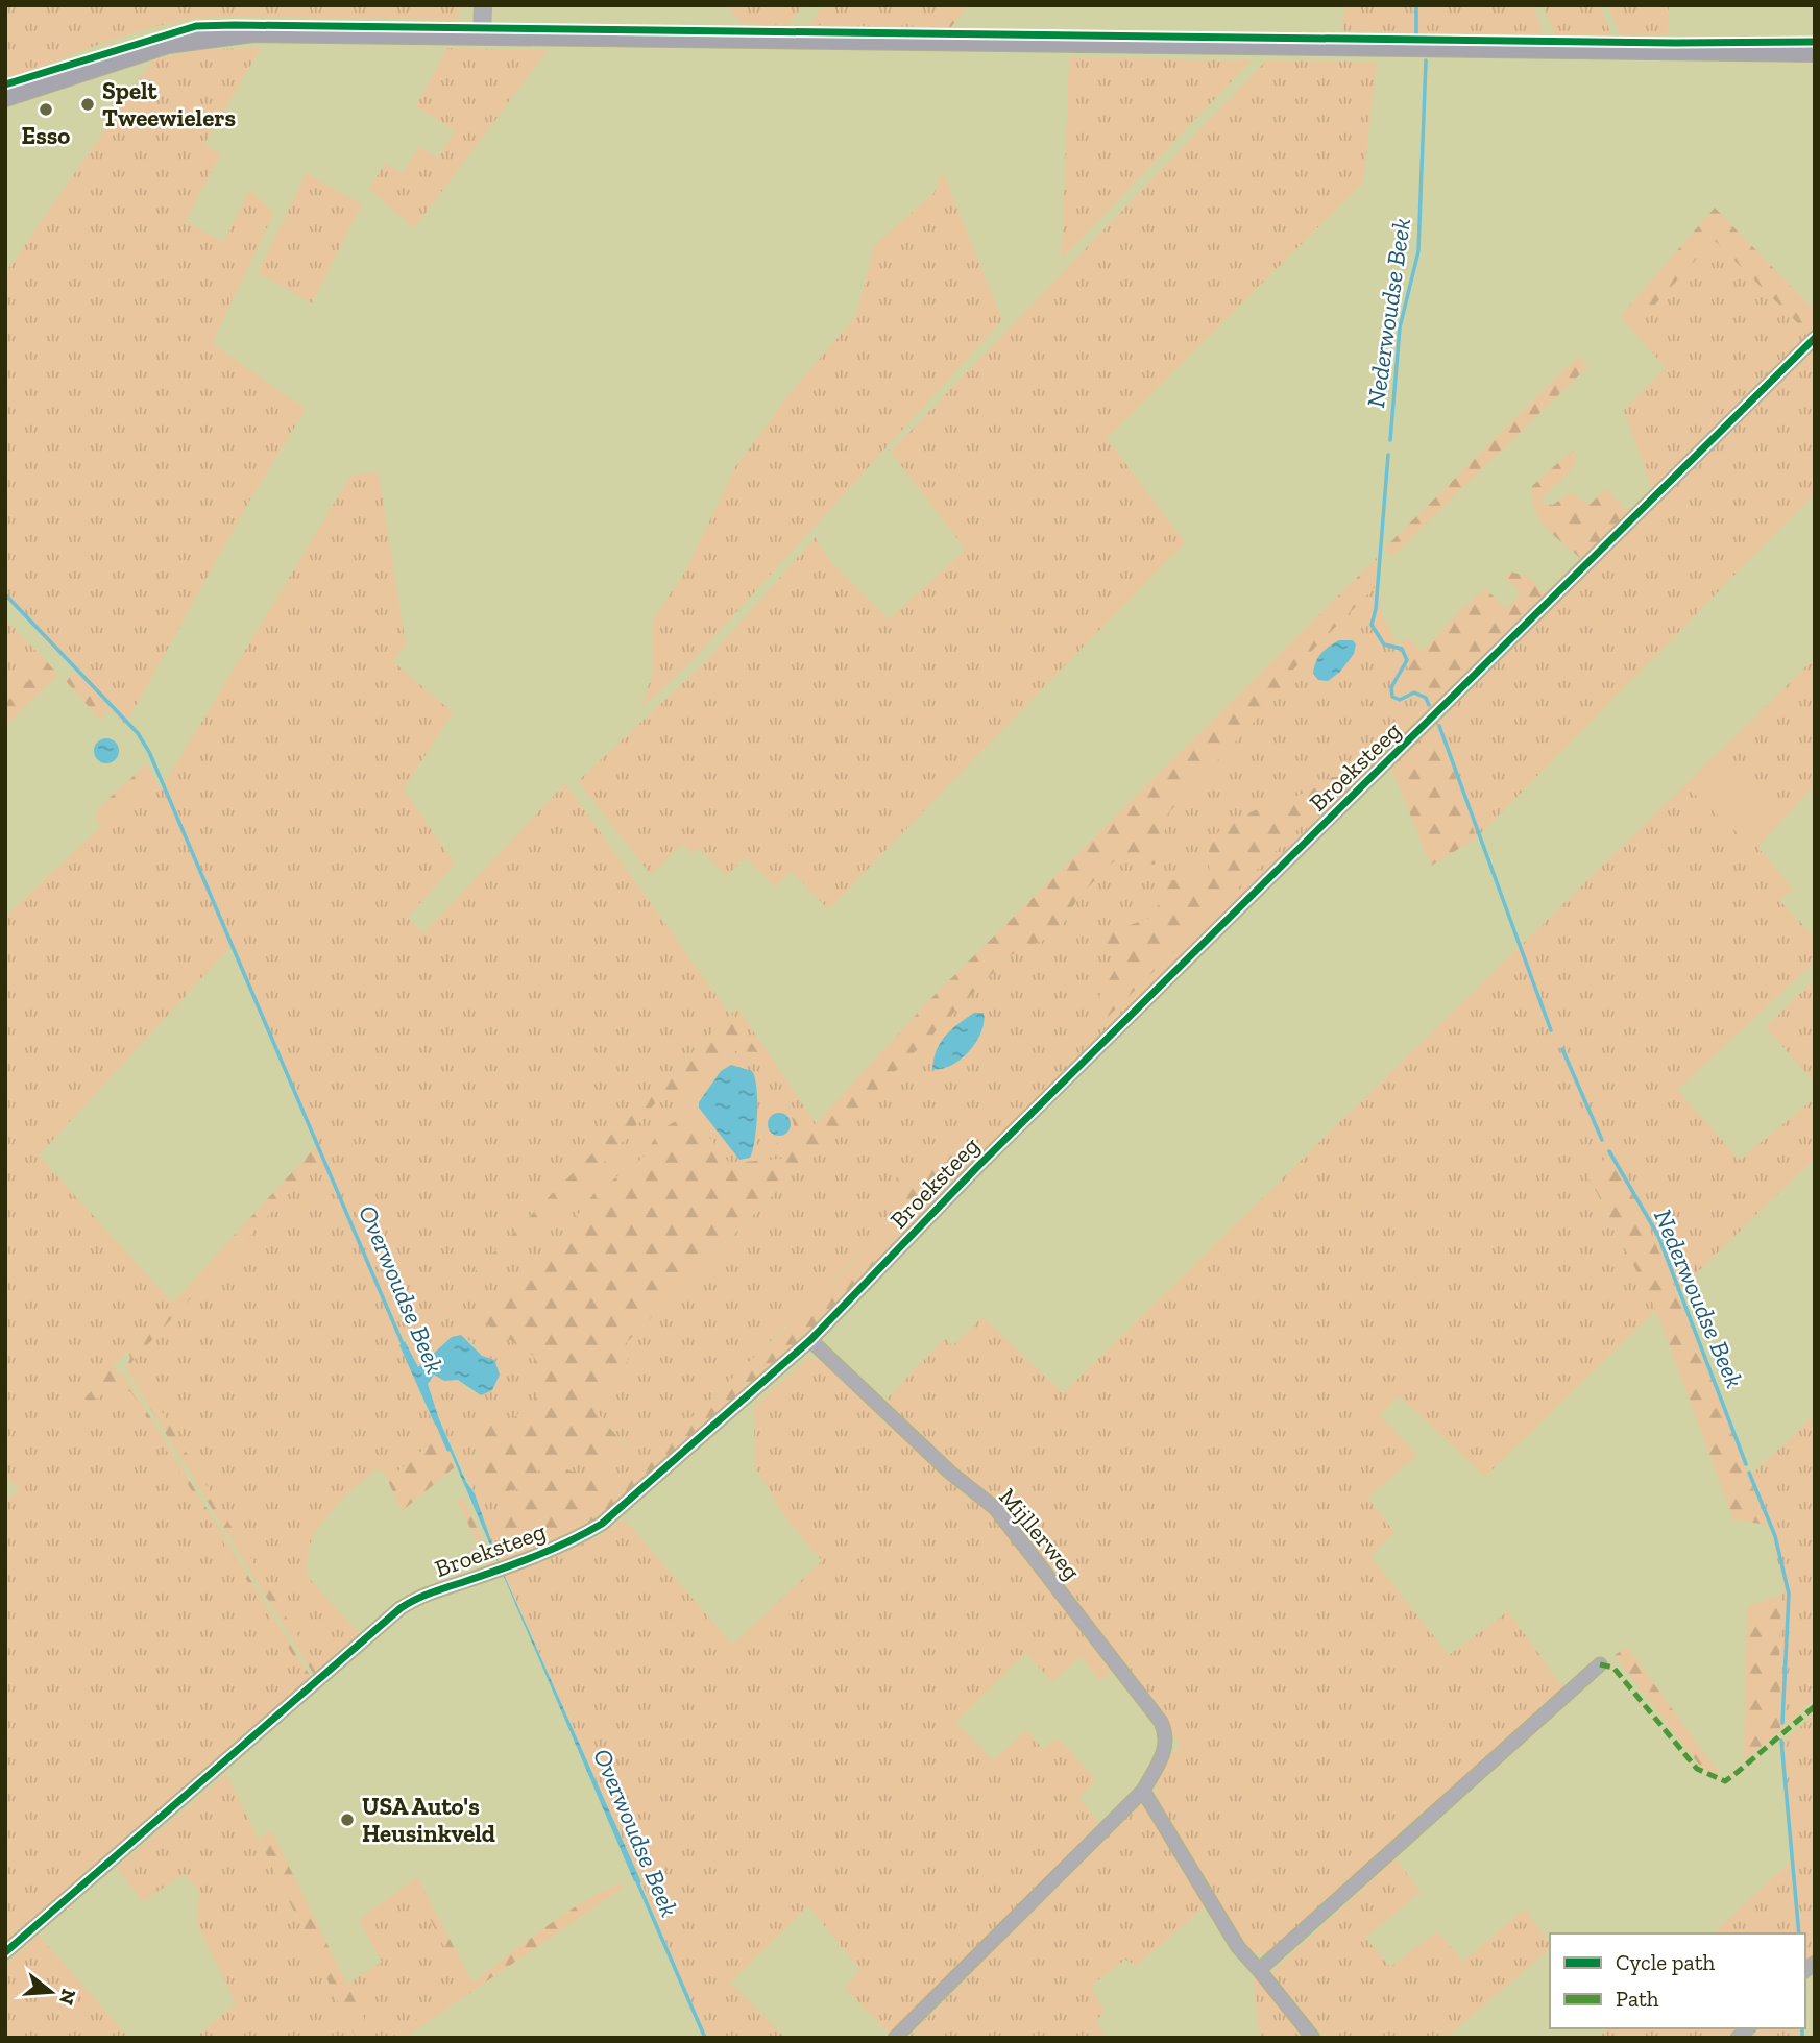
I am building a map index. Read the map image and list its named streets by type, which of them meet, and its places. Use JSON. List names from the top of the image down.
{
  "streets": {
    "street": ["Broeksteeg", "Mijllerweg"]
  },
  "crossings": [
    ["Broeksteeg", "Mijllerweg"]
  ],
  "water": ["Nederwoudse Beek", "Overwoudse Beek"],
  "places": ["Spelt Tweewielers", "Esso", "USA Auto's Heusinkveld"],
  "legend": ["Cycle path", "Path"],
  "north": "right"
}
